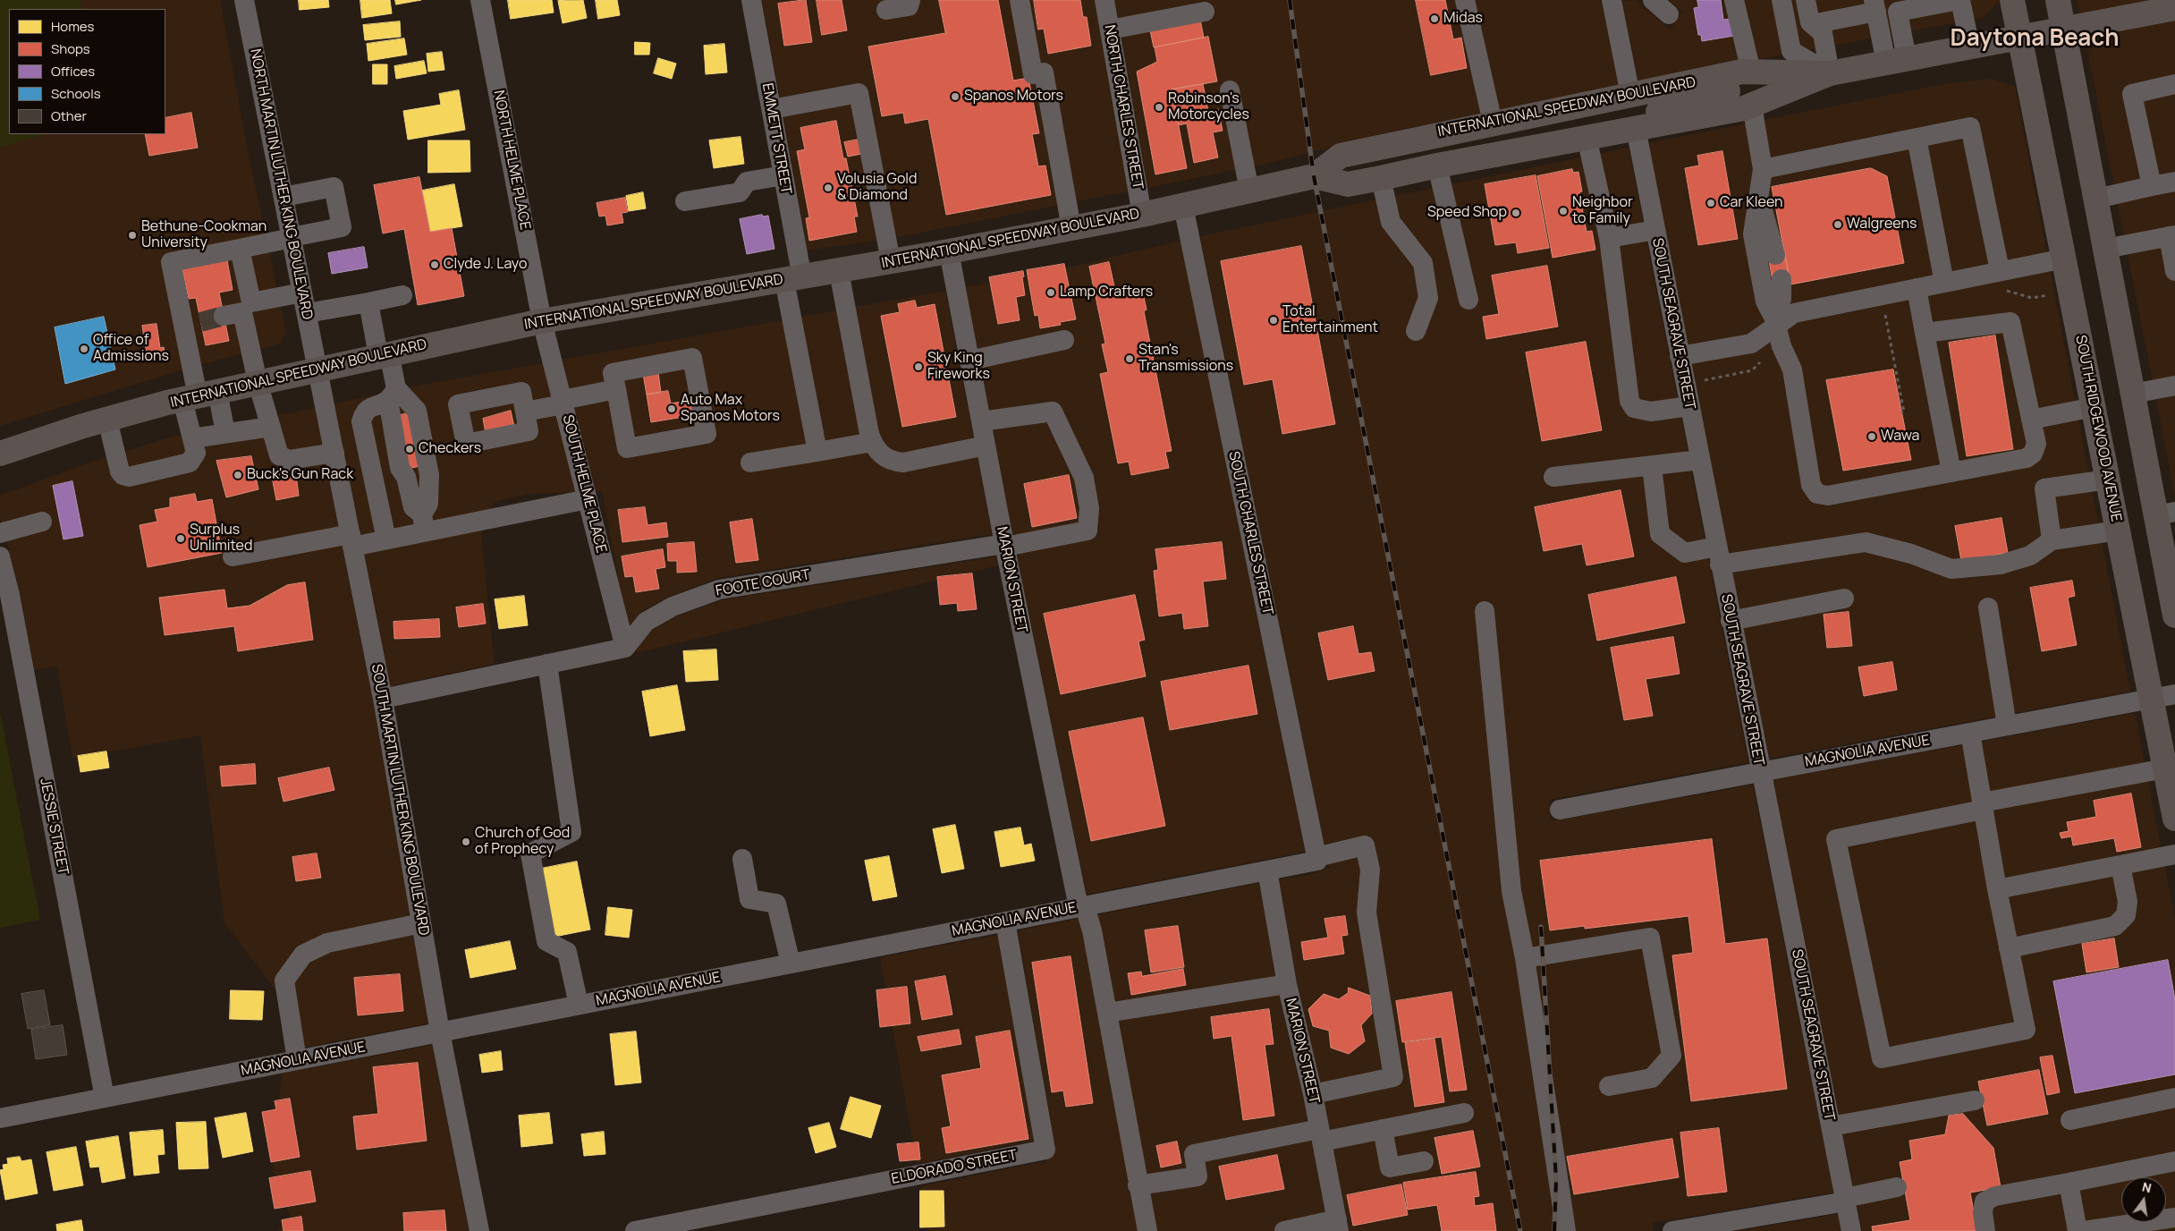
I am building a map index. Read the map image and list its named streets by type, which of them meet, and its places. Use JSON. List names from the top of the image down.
{
  "streets": {
    "main road": ["INTERNATIONAL SPEEDWAY BOULEVARD", "SOUTH RIDGEWOOD AVENUE"],
    "street": [
      "NORTH CHARLES STREET",
      "EMMETT STREET",
      "NORTH HELME PLACE",
      "NORTH MARTIN LUTHER KING BOULEVARD",
      "SOUTH SEAGRAVE STREET",
      "SOUTH HELME PLACE",
      "SOUTH CHARLES STREET",
      "MARION STREET",
      "FOOTE COURT",
      "MAGNOLIA AVENUE",
      "SOUTH MARTIN LUTHER KING BOULEVARD",
      "JESSIE STREET",
      "ELDORADO STREET"
    ]
  },
  "crossings": [
    ["NORTH CHARLES STREET", "INTERNATIONAL SPEEDWAY BOULEVARD"],
    ["INTERNATIONAL SPEEDWAY BOULEVARD", "EMMETT STREET"],
    ["INTERNATIONAL SPEEDWAY BOULEVARD", "NORTH HELME PLACE"],
    ["INTERNATIONAL SPEEDWAY BOULEVARD", "NORTH MARTIN LUTHER KING BOULEVARD"],
    ["INTERNATIONAL SPEEDWAY BOULEVARD", "SOUTH SEAGRAVE STREET"],
    ["INTERNATIONAL SPEEDWAY BOULEVARD", "SOUTH RIDGEWOOD AVENUE"],
    ["INTERNATIONAL SPEEDWAY BOULEVARD", "SOUTH HELME PLACE"],
    ["INTERNATIONAL SPEEDWAY BOULEVARD", "SOUTH CHARLES STREET"],
    ["INTERNATIONAL SPEEDWAY BOULEVARD", "MARION STREET"],
    ["INTERNATIONAL SPEEDWAY BOULEVARD", "SOUTH MARTIN LUTHER KING BOULEVARD"],
    ["NORTH HELME PLACE", "SOUTH HELME PLACE"],
    ["NORTH MARTIN LUTHER KING BOULEVARD", "SOUTH MARTIN LUTHER KING BOULEVARD"],
    ["SOUTH SEAGRAVE STREET", "MAGNOLIA AVENUE"],
    ["SOUTH RIDGEWOOD AVENUE", "MAGNOLIA AVENUE"],
    ["SOUTH HELME PLACE", "FOOTE COURT"],
    ["SOUTH CHARLES STREET", "MAGNOLIA AVENUE"],
    ["MARION STREET", "FOOTE COURT"],
    ["MARION STREET", "MAGNOLIA AVENUE"],
    ["MAGNOLIA AVENUE", "SOUTH MARTIN LUTHER KING BOULEVARD"],
    ["MAGNOLIA AVENUE", "JESSIE STREET"],
    ["MAGNOLIA AVENUE", "ELDORADO STREET"]
  ],
  "districts": ["Daytona Beach"],
  "places": [
    "Midas",
    "Spanos Motors",
    "Robinson's Motorcycles",
    "Volusia Gold & Diamond",
    "Car Kleen",
    "Neighbor to Family",
    "Speed Shop",
    "Walgreens",
    "Bethune-Cookman University",
    "Clyde J. Layo",
    "Lamp Crafters",
    "Total Entertainment",
    "Office of Admissions",
    "Stan's Transmissions",
    "Sky King Fireworks",
    "Auto Max Spanos Motors",
    "Wawa",
    "Checkers",
    "Buck's Gun Rack",
    "Surplus Unlimited",
    "Church of God of Prophecy"
  ],
  "legend": [
    "Homes",
    "Shops",
    "Offices",
    "Schools",
    "Other"
  ],
  "north": "top"
}
